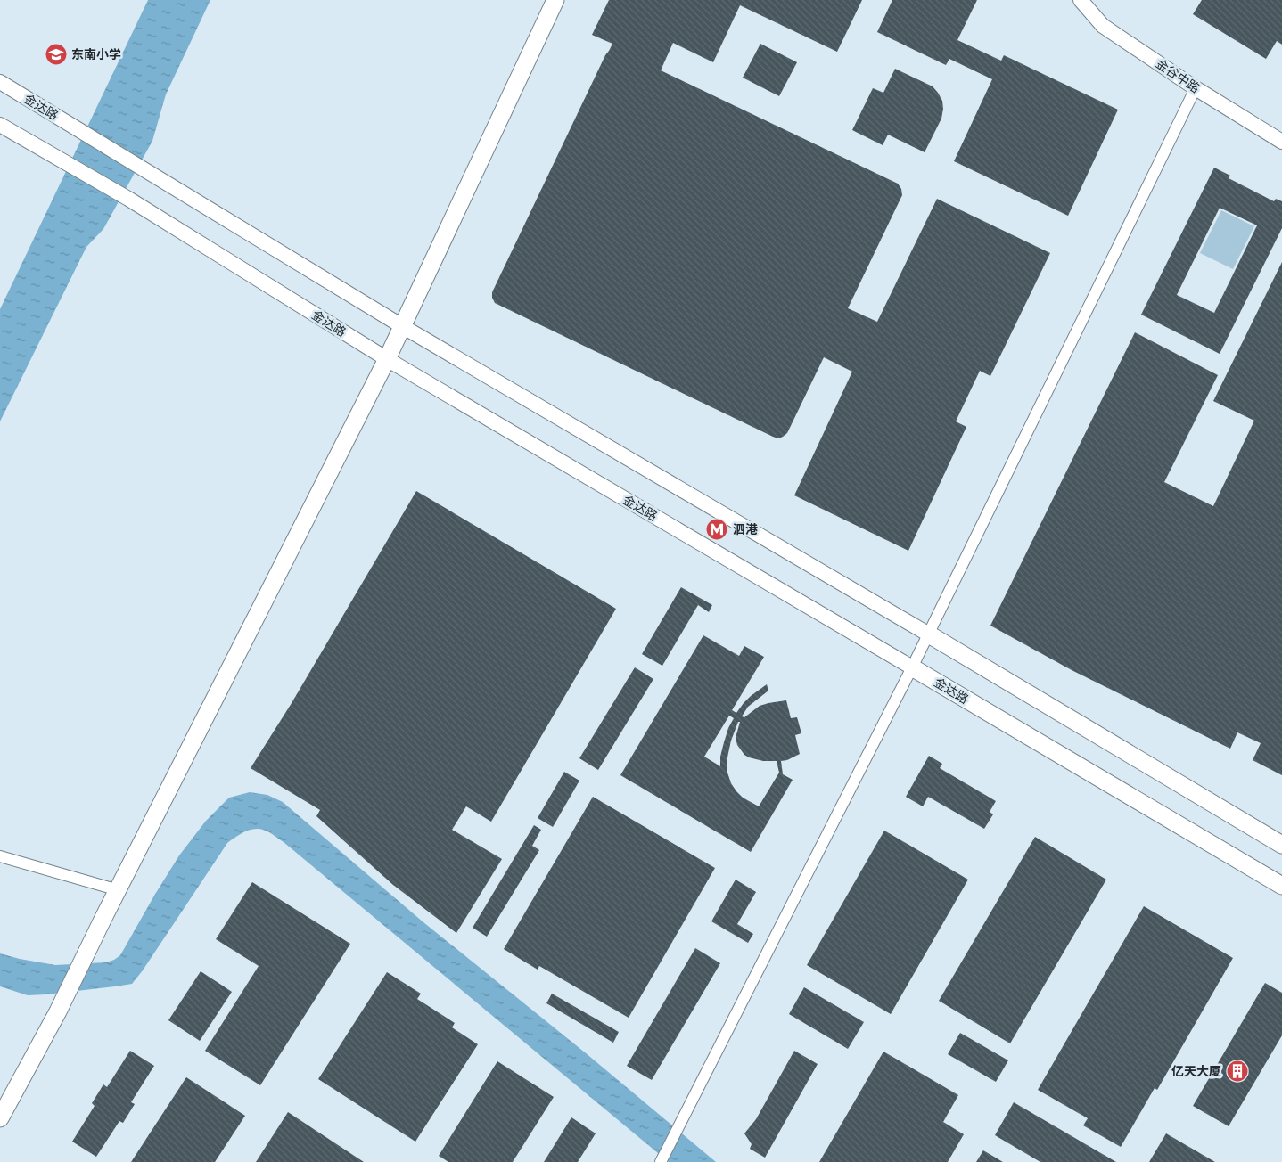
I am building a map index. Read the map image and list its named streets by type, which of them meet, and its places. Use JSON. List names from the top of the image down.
{
  "streets": {
    "main road": ["金达路"],
    "street": ["金谷中路"]
  },
  "places": {
    "school or university": ["东南小学"],
    "metro station": ["泗港"],
    "building": ["亿天大厦"]
  }
}
